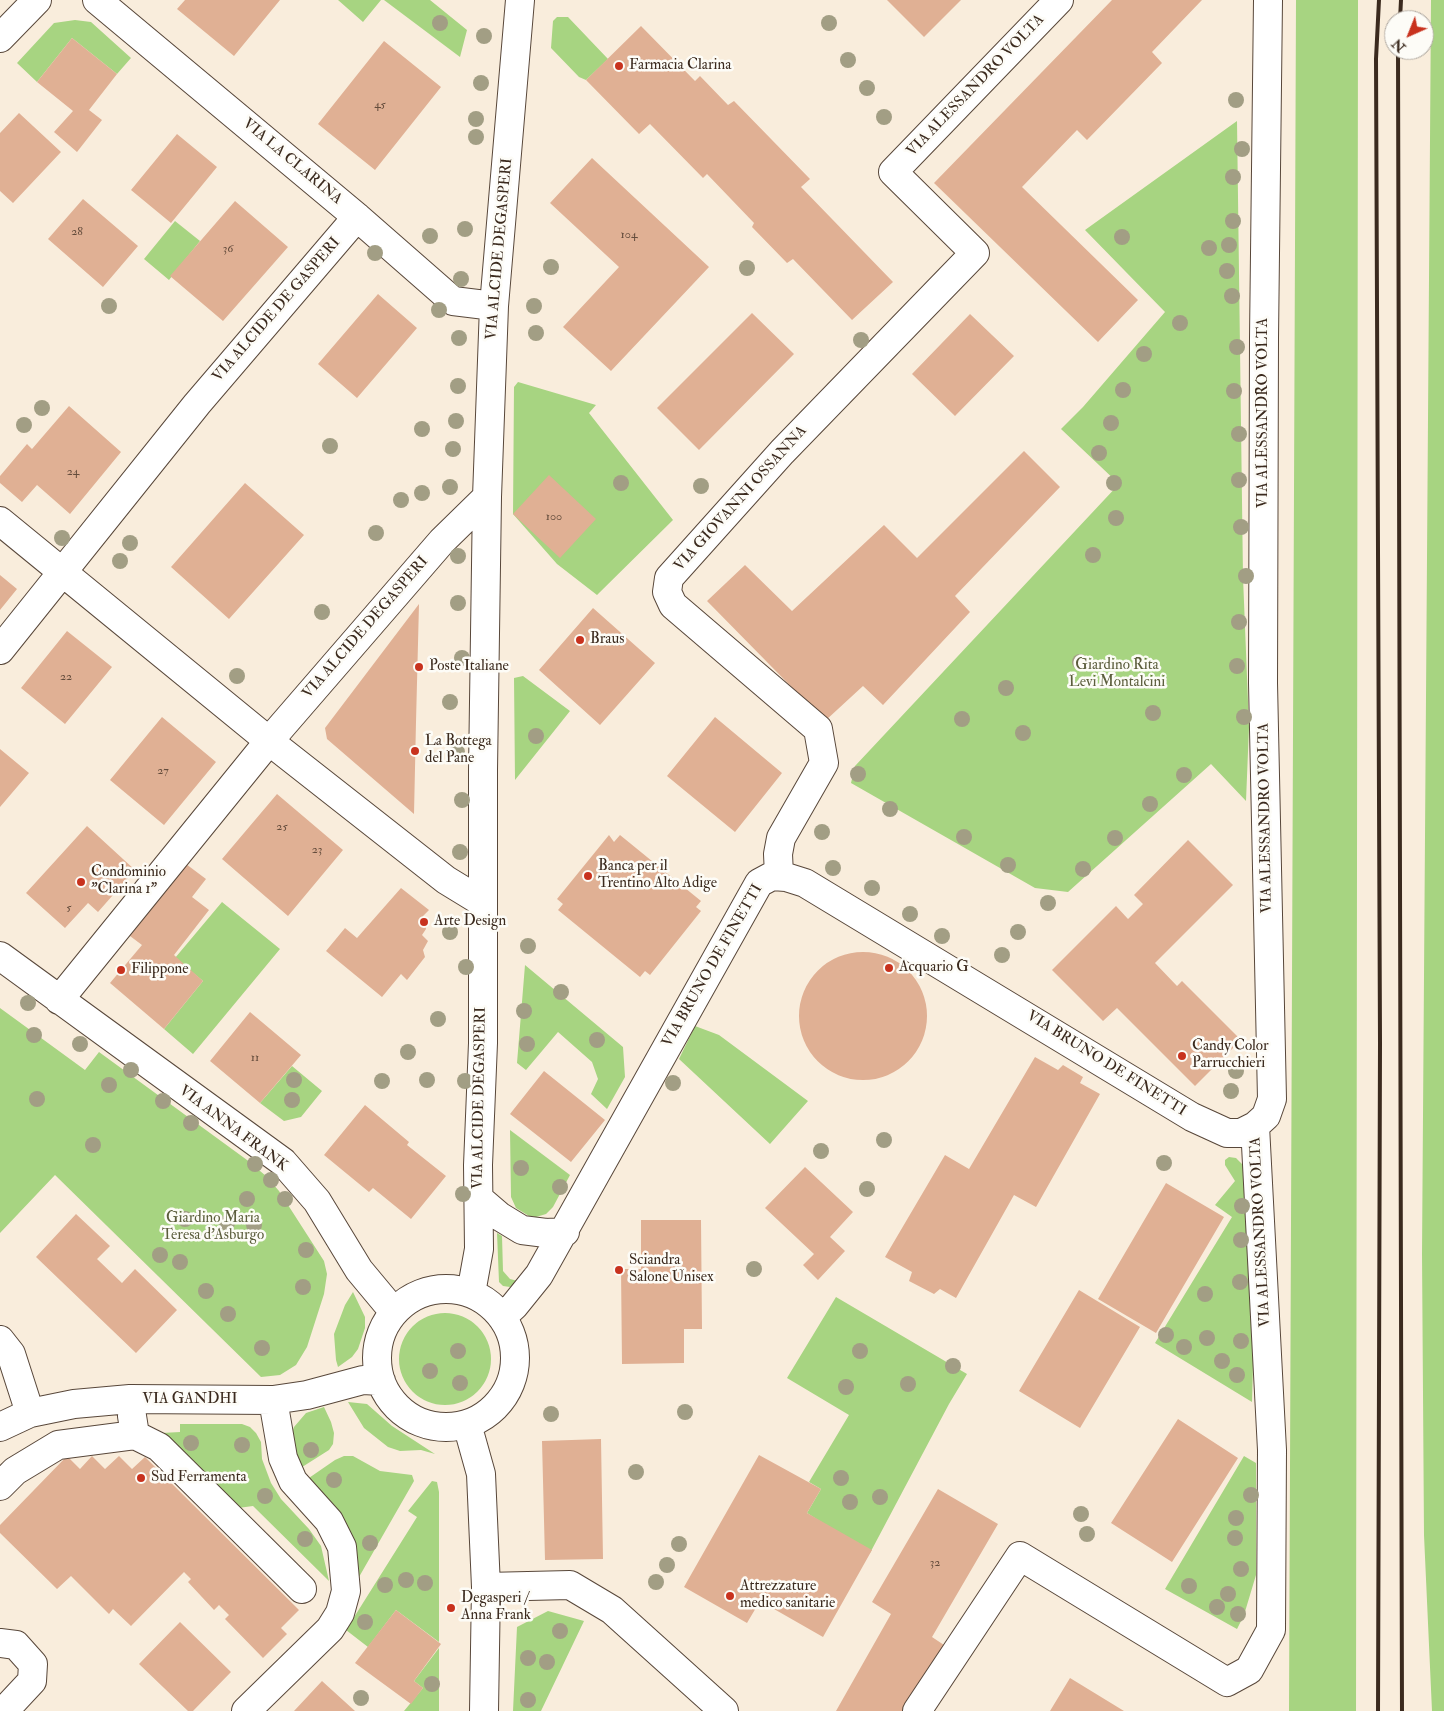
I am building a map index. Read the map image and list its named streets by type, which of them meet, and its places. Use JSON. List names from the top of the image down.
{
  "streets": {
    "street": [
      "VIA ALESSANDRO VOLTA",
      "VIA LA CLARINA",
      "VIA ALCIDE DEGASPERI",
      "VIA ALCIDE DE GASPERI",
      "VIA GIOVANNI OSSANNA",
      "VIA BRUNO DE FINETTI",
      "VIA ANNA FRANK",
      "VIA GANDHI"
    ]
  },
  "crossings": [
    ["VIA ALESSANDRO VOLTA", "VIA GIOVANNI OSSANNA"],
    ["VIA ALESSANDRO VOLTA", "VIA BRUNO DE FINETTI"],
    ["VIA LA CLARINA", "VIA ALCIDE DEGASPERI"],
    ["VIA LA CLARINA", "VIA ALCIDE DE GASPERI"],
    ["VIA ALCIDE DEGASPERI", "VIA BRUNO DE FINETTI"],
    ["VIA ALCIDE DEGASPERI", "VIA ANNA FRANK"],
    ["VIA ALCIDE DEGASPERI", "VIA GANDHI"],
    ["VIA GIOVANNI OSSANNA", "VIA BRUNO DE FINETTI"],
    ["VIA BRUNO DE FINETTI", "VIA ANNA FRANK"],
    ["VIA BRUNO DE FINETTI", "VIA GANDHI"],
    ["VIA ANNA FRANK", "VIA GANDHI"]
  ],
  "parks": ["Giardino Rita Levi Montalcini", "Giardino Maria Teresa d'Asburgo"],
  "places": [
    "Farmacia Clarina",
    "Braus",
    "Poste Italiane",
    "La Bottega del Pane",
    "Banca per il Trentino Alto Adige",
    "Condominio \"Clarina 1\"",
    "Arte Design",
    "Acquario G",
    "Filippone",
    "Candy Color Parrucchieri",
    "Sciandra Salone Unisex",
    "Sud Ferramenta",
    "Attrezzature medico sanitarie",
    "Degasperi / Anna Frank"
  ],
  "house_numbers": [
    "45",
    "28",
    "104",
    "36",
    "24",
    "100",
    "22",
    "27",
    "25",
    "23",
    "5",
    "11",
    "32"
  ],
  "north": "bottom left"
}
